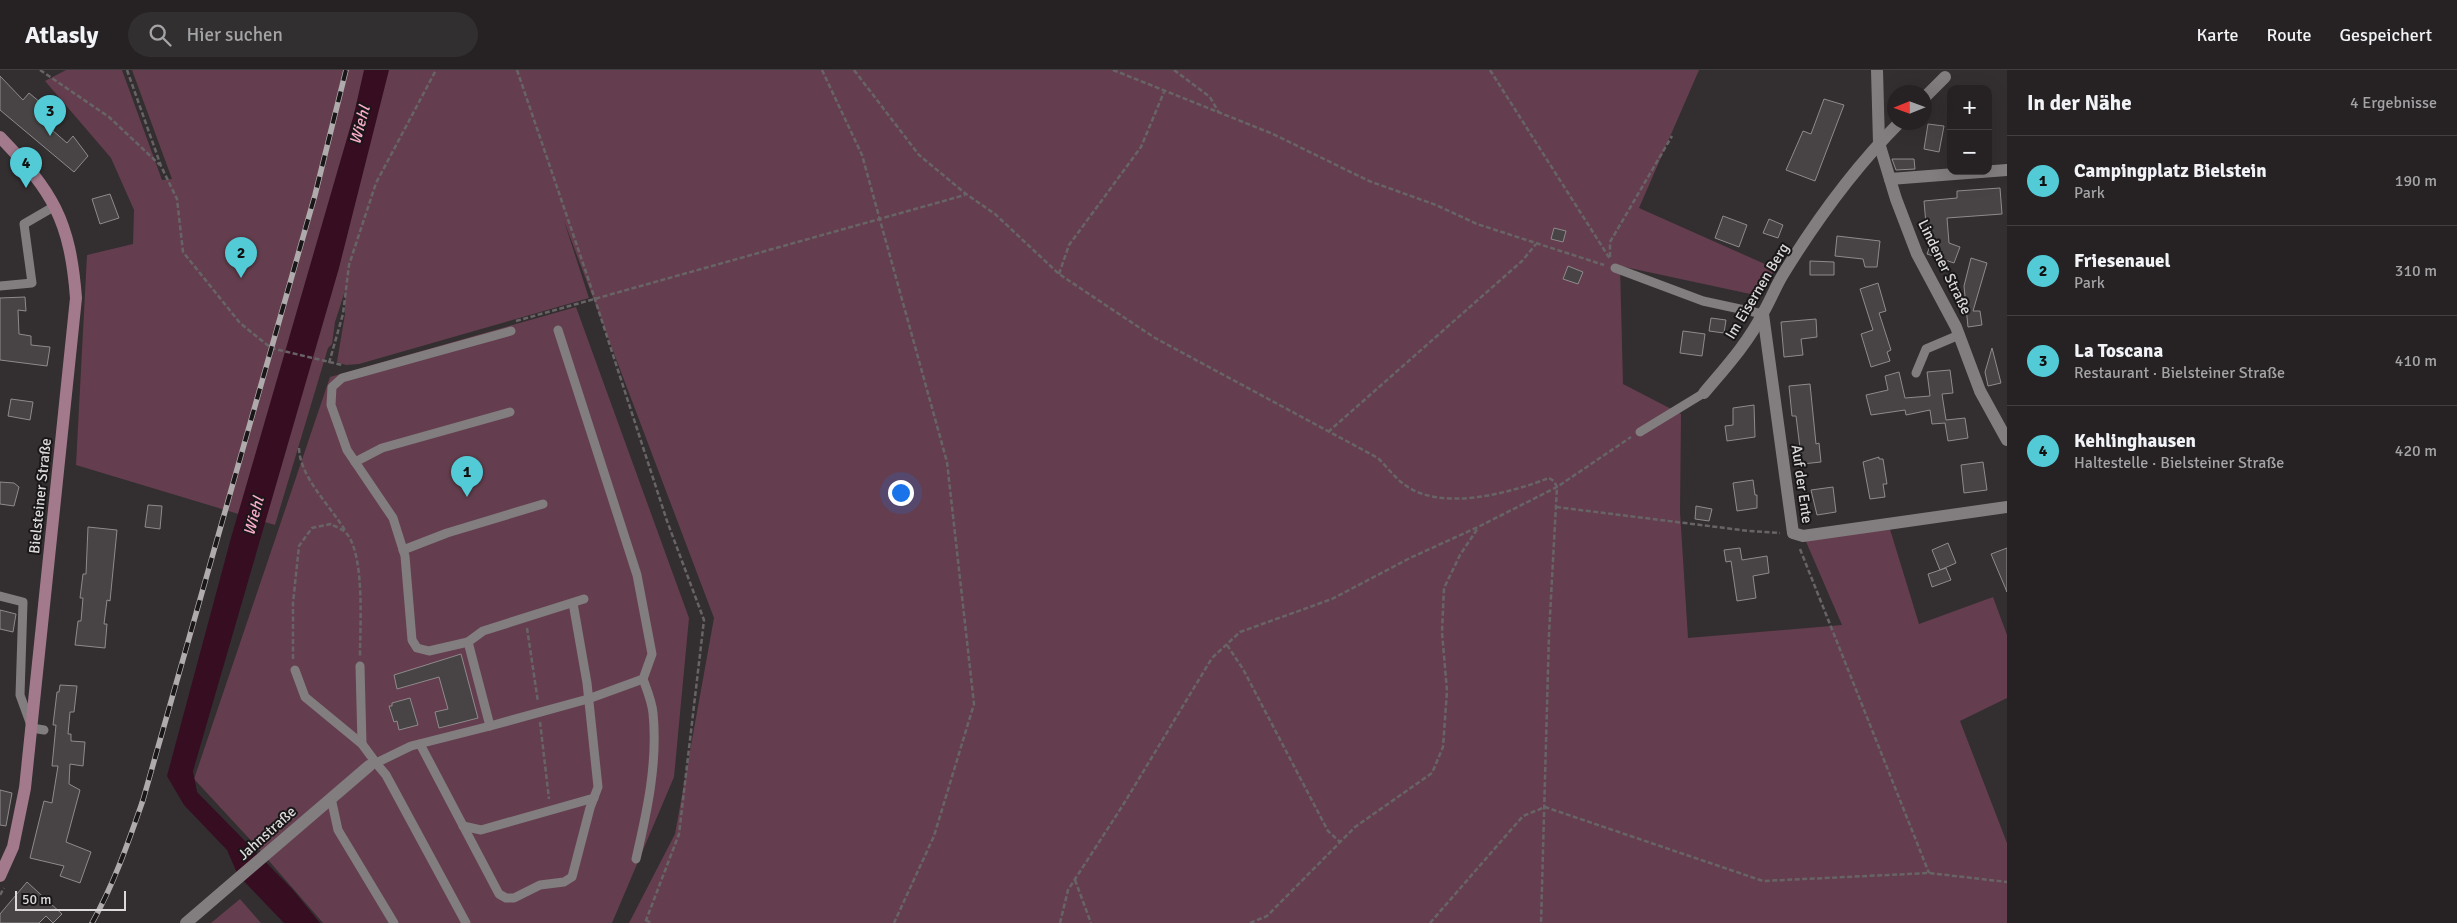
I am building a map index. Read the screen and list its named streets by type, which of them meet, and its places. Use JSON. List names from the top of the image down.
{
  "streets": {
    "main road": ["Bielsteiner Straße"],
    "street": [
      "Lindener Straße",
      "Im Eisernen Berg",
      "Auf der Ente",
      "Jahnstraße"
    ]
  },
  "crossings": [
    ["Lindener Straße", "Im Eisernen Berg"],
    ["Im Eisernen Berg", "Auf der Ente"]
  ],
  "water": ["Wiehl"],
  "scale_bar": "50 m",
  "north": "left",
  "page": {
    "header": "Atlasly",
    "search": "Hier suchen",
    "nav": ["Karte", "Route", "Gespeichert"],
    "heading": ["In der Nähe", "4 Ergebnisse"],
    "map_buttons": ["+", "−"],
    "pins": [
      "3",
      "4",
      "2",
      "1"
    ],
    "list": [
      {
        "mark": "1",
        "name": "Campingplatz Bielstein",
        "note": "Park",
        "value": "190 m"
      },
      {
        "mark": "2",
        "name": "Friesenauel",
        "note": "Park",
        "value": "310 m"
      },
      {
        "mark": "3",
        "name": "La Toscana",
        "note": "Restaurant · Bielsteiner Straße",
        "value": "410 m"
      },
      {
        "mark": "4",
        "name": "Kehlinghausen",
        "note": "Haltestelle · Bielsteiner Straße",
        "value": "420 m"
      }
    ],
    "scale": "50 m"
  }
}
